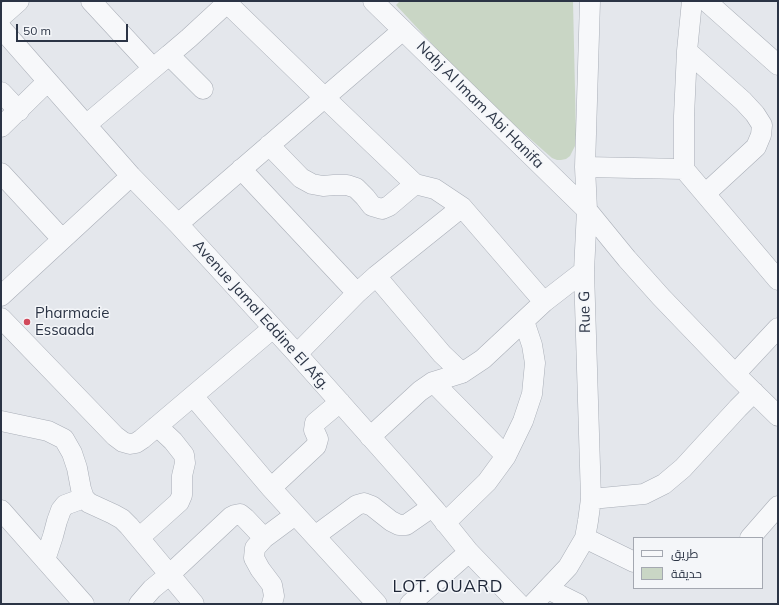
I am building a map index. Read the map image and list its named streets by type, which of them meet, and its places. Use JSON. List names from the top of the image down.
{
  "streets": {
    "street": ["Nahj Al Imam Abi Hanifa", "Rue G", "Avenue Jamal Eddine El Afg."]
  },
  "crossings": [
    ["Nahj Al Imam Abi Hanifa", "Rue G"]
  ],
  "districts": ["LOT. OUARD"],
  "places": ["Pharmacie Essaada"],
  "legend": ["طريق", "حديقة"],
  "scale_bar": "50 m"
}
